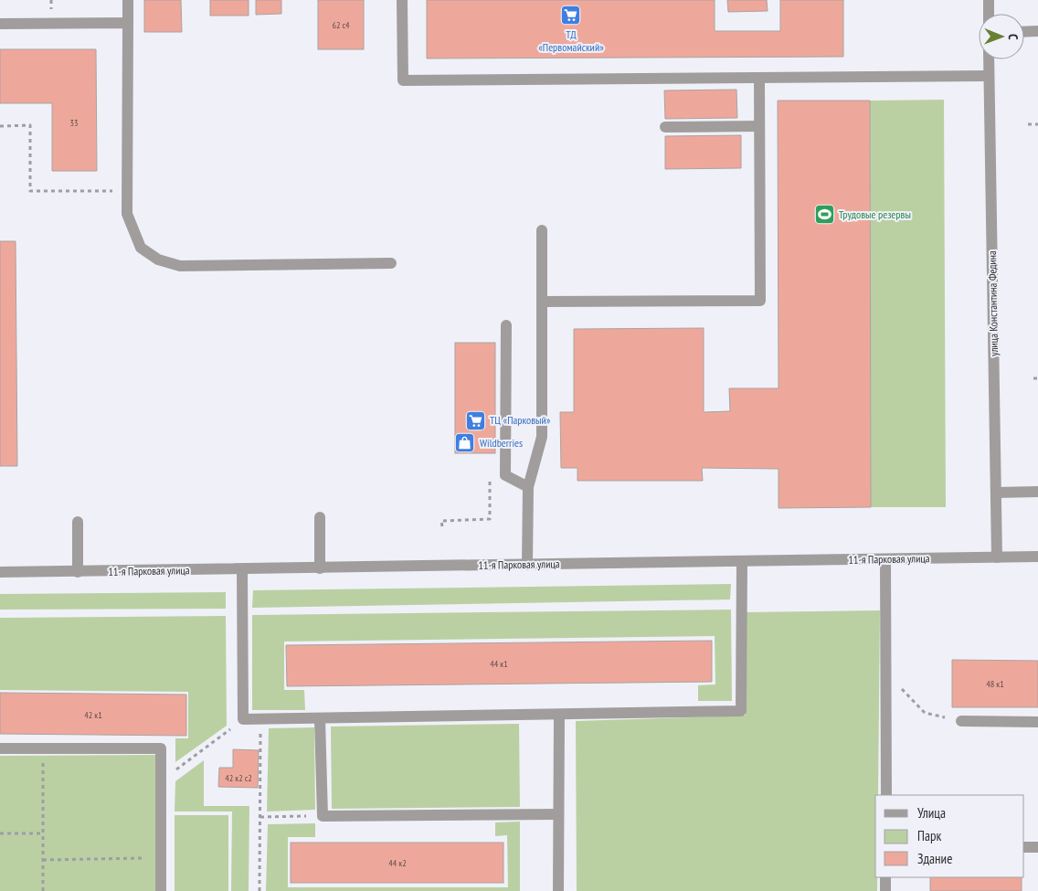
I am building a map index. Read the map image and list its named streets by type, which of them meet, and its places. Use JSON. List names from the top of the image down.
{
  "streets": {
    "street": ["улица Константина Федина", "11-я Парковая улица"]
  },
  "crossings": [
    ["улица Константина Федина", "11-я Парковая улица"]
  ],
  "places": {
    "supermarket": ["ТД «Первомайский»", "ТЦ «Парковый»"],
    "sports": ["Трудовые резервы"],
    "shop": ["Wildberries"]
  },
  "house_numbers": [
    "62 c4",
    "33",
    "44 к1",
    "48 к1",
    "42 к1",
    "42 к2 с2",
    "44 к2"
  ],
  "legend": ["Улица", "Парк", "Здание"],
  "north": "right"
}
